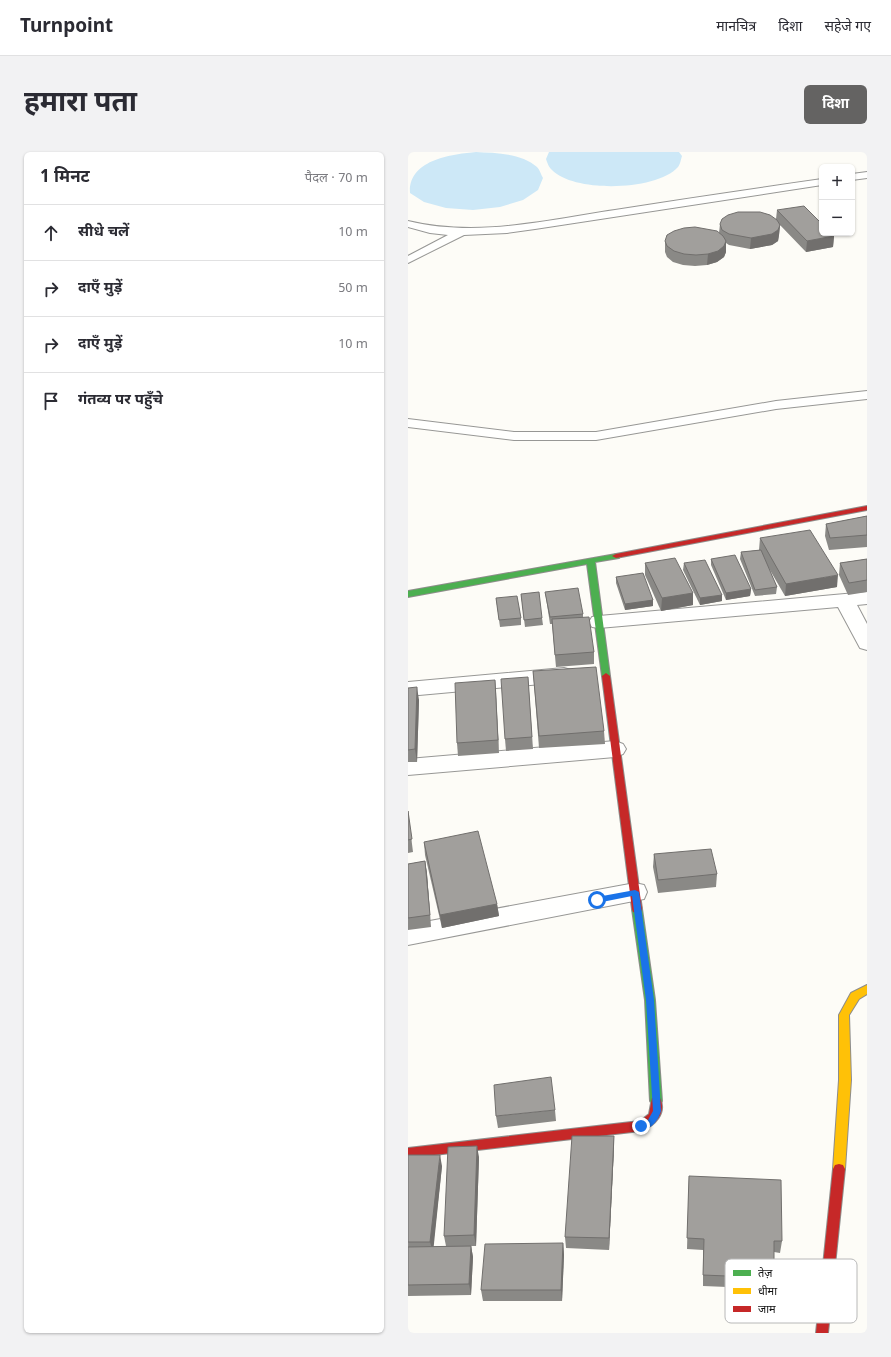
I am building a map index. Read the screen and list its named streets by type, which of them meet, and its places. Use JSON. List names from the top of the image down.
{
  "legend": ["तेज़", "धीमा", "जाम"],
  "page": {
    "header": "Turnpoint",
    "nav": ["मानचित्र", "दिशा", "सहेजे गए"],
    "buttons": "दिशा",
    "title": "हमारा पता",
    "heading": ["1 मिनट", "पैदल · 70 m"],
    "map_buttons": ["+", "−"],
    "list": [
      ["सीधे चलें", "10 m"],
      ["दाएँ मुड़ें", "50 m"],
      ["दाएँ मुड़ें", "10 m"],
      "गंतव्य पर पहुँचे"
    ]
  }
}
